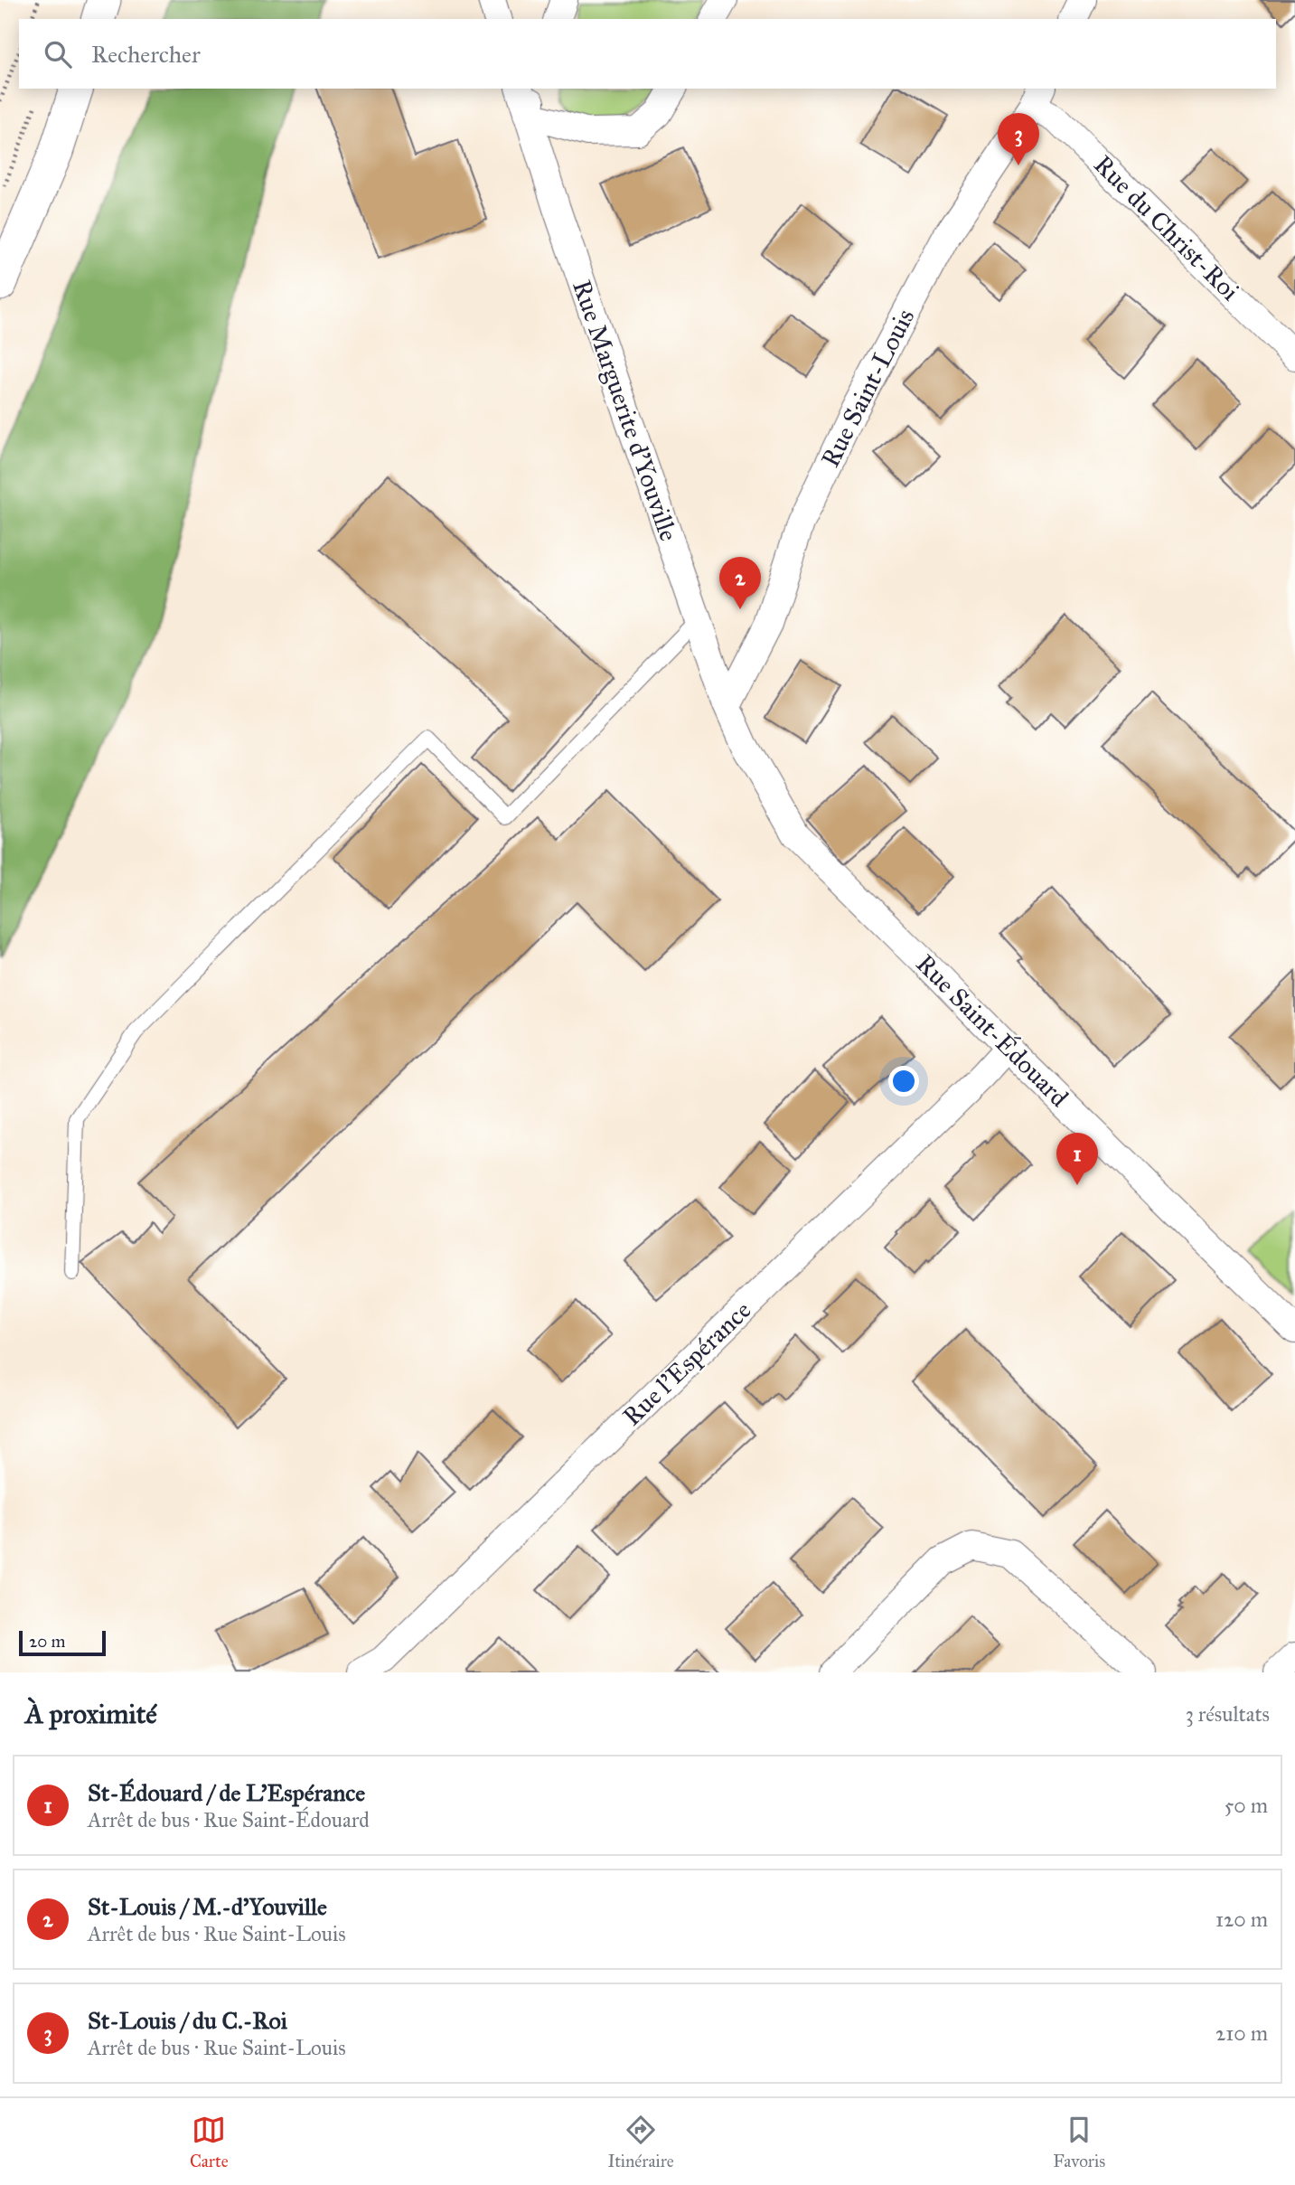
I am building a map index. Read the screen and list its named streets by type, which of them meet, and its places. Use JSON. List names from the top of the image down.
{
  "streets": {
    "street": [
      "Rue du Christ-Roi",
      "Rue Saint-Louis",
      "Rue Marguerite d'Youville",
      "Rue Saint-Édouard",
      "Rue l'Espérance"
    ]
  },
  "crossings": [
    ["Rue du Christ-Roi", "Rue Saint-Louis"],
    ["Rue Saint-Louis", "Rue Marguerite d'Youville"],
    ["Rue Saint-Louis", "Rue Saint-Édouard"],
    ["Rue Marguerite d'Youville", "Rue Saint-Édouard"],
    ["Rue Saint-Édouard", "Rue l'Espérance"]
  ],
  "scale_bar": "20 m",
  "page": {
    "search": "Rechercher",
    "pins": ["3", "2", "1"],
    "scale": "20 m",
    "heading": ["À proximité", "3 résultats"],
    "list": [
      {
        "mark": "1",
        "name": "St-Édouard / de L'Espérance",
        "note": "Arrêt de bus · Rue Saint-Édouard",
        "value": "50 m"
      },
      {
        "mark": "2",
        "name": "St-Louis / M.-d'Youville",
        "note": "Arrêt de bus · Rue Saint-Louis",
        "value": "120 m"
      },
      {
        "mark": "3",
        "name": "St-Louis / du C.-Roi",
        "note": "Arrêt de bus · Rue Saint-Louis",
        "value": "210 m"
      }
    ],
    "nav": ["Carte", "Itinéraire", "Favoris"]
  }
}
